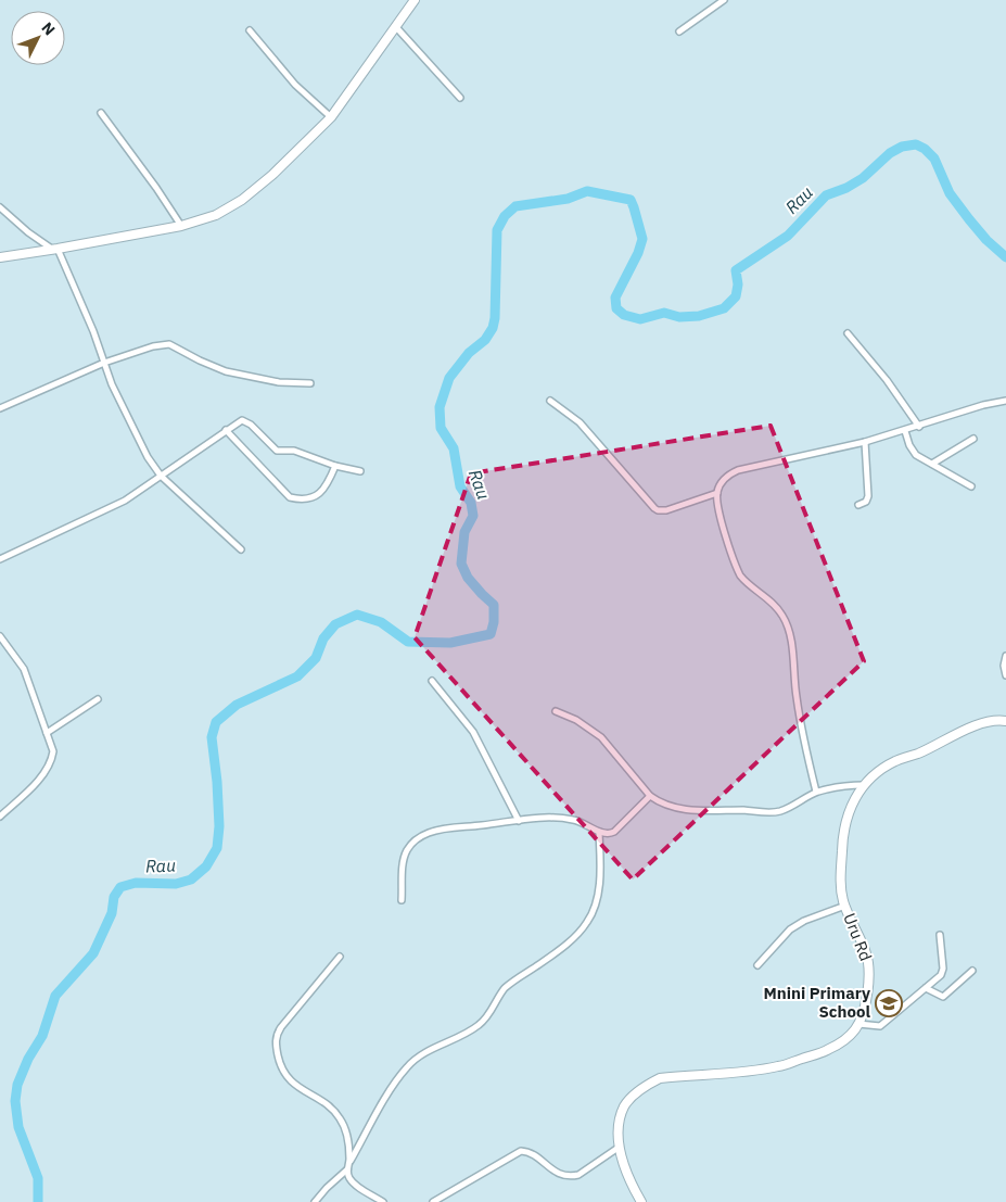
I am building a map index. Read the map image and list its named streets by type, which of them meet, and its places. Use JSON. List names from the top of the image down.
{
  "streets": {
    "street": ["Uru Rd"]
  },
  "water": ["Rau"],
  "places": {
    "school or university": ["Mnini Primary School"]
  },
  "north": "top right"
}
